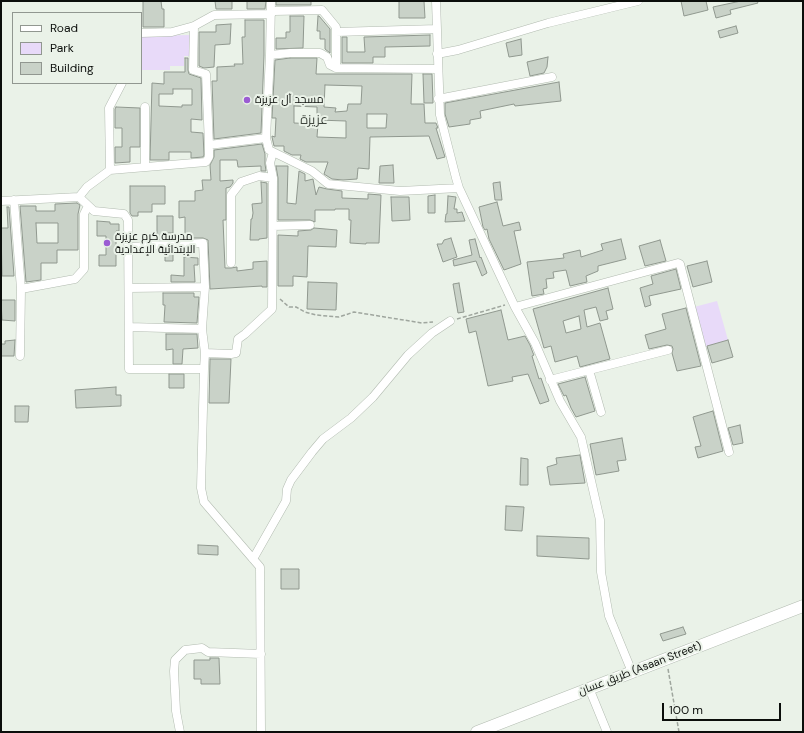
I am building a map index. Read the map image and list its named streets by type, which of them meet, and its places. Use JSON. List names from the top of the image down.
{
  "streets": {
    "street": ["طريق عسان (Asaan Street)"]
  },
  "districts": ["عزيزة"],
  "places": ["مسجد آل عزيزة", "مدرسة كرم عزيزة الإبتدائية الإعدادية"],
  "legend": ["Road", "Park", "Building"],
  "scale_bar": "100 m"
}
